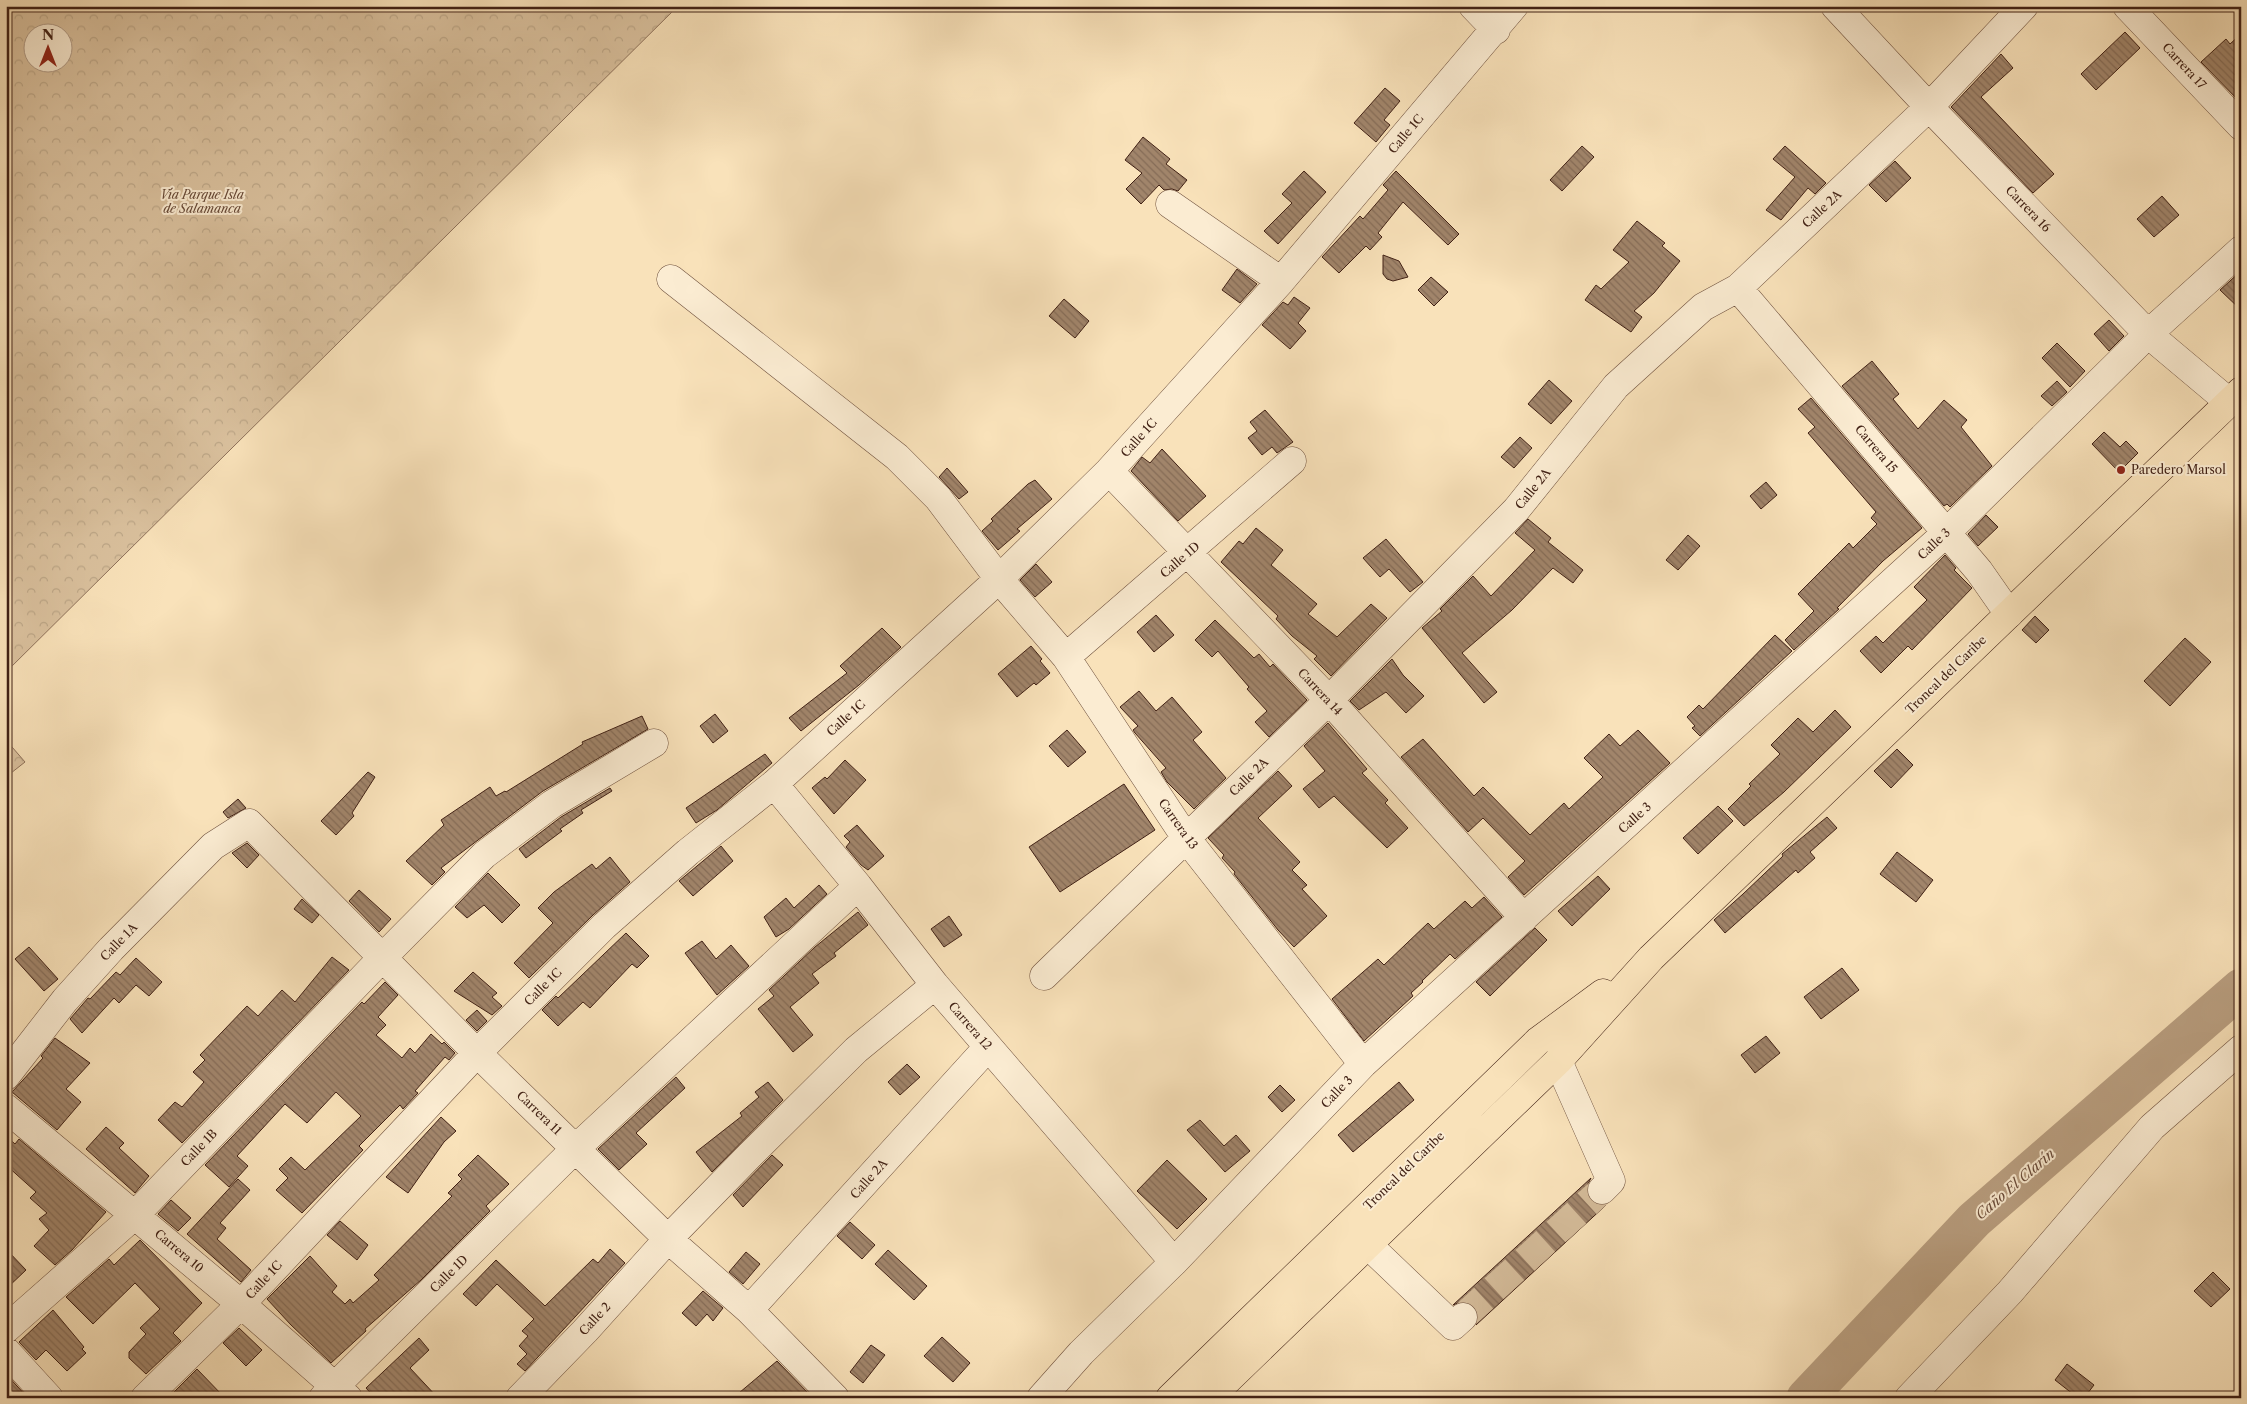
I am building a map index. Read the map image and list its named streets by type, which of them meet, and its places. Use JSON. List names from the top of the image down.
{
  "streets": {
    "highway": ["Troncal del Caribe"],
    "street": [
      "Carrera 17",
      "Calle 1C",
      "Calle 2A",
      "Carrera 16",
      "Carrera 15",
      "Calle 3",
      "Calle 1D",
      "Carrera 14",
      "Carrera 13",
      "Calle 1A",
      "Carrera 12",
      "Carrera 11",
      "Calle 1B",
      "Carrera 10",
      "Calle 2"
    ]
  },
  "crossings": [
    ["Calle 1C", "Carrera 14"],
    ["Calle 1C", "Carrera 13"],
    ["Calle 1C", "Carrera 12"],
    ["Calle 1C", "Carrera 11"],
    ["Calle 1C", "Carrera 10"],
    ["Calle 2A", "Carrera 16"],
    ["Calle 2A", "Carrera 15"],
    ["Calle 2A", "Carrera 14"],
    ["Calle 2A", "Carrera 13"],
    ["Calle 2A", "Carrera 12"],
    ["Calle 2A", "Carrera 11"],
    ["Carrera 16", "Calle 3"],
    ["Carrera 16", "Troncal del Caribe"],
    ["Carrera 15", "Calle 3"],
    ["Carrera 15", "Troncal del Caribe"],
    ["Calle 3", "Carrera 14"],
    ["Calle 3", "Carrera 13"],
    ["Calle 3", "Carrera 12"],
    ["Calle 1D", "Carrera 14"],
    ["Calle 1D", "Carrera 13"],
    ["Calle 1D", "Carrera 12"],
    ["Calle 1D", "Carrera 11"],
    ["Calle 1D", "Carrera 10"],
    ["Calle 1A", "Carrera 11"],
    ["Carrera 12", "Calle 2"],
    ["Carrera 11", "Calle 1B"],
    ["Carrera 11", "Calle 2"],
    ["Calle 1B", "Carrera 10"]
  ],
  "water": ["Caño El Clarín"],
  "parks": ["Vía Parque Isla de Salamanca"],
  "places": ["Paredero Marsol"],
  "north": "top"
}
